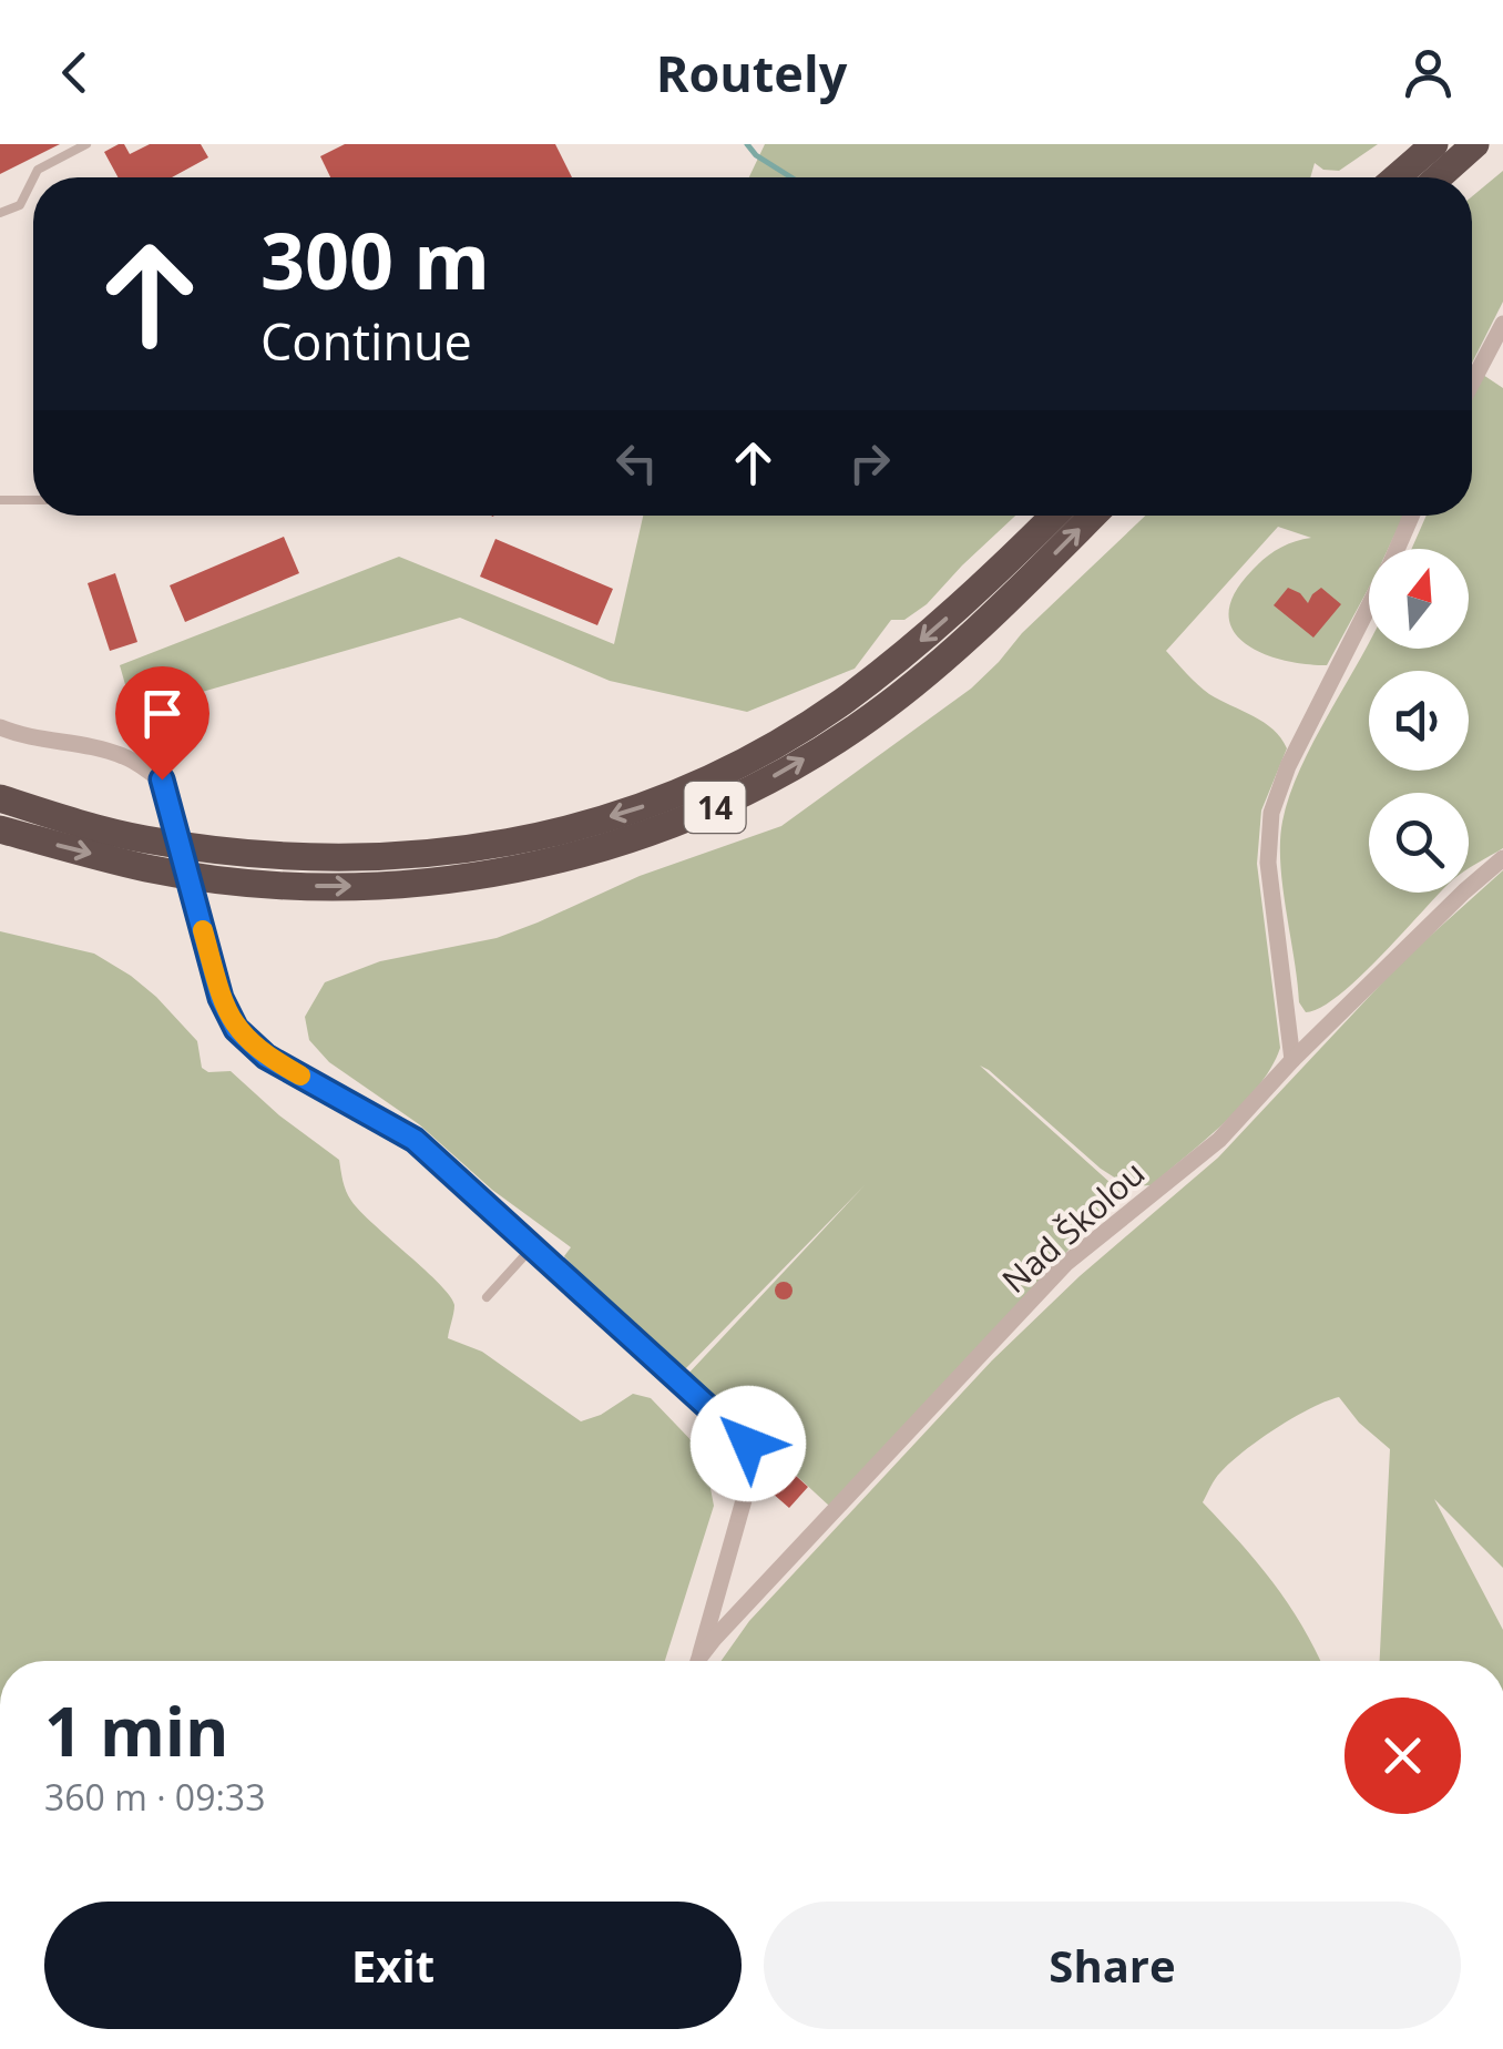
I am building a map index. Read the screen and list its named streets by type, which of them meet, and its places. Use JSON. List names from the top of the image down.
{
  "streets": {
    "highway": ["14"],
    "street": ["Nad Školou"]
  },
  "north": "top",
  "page": {
    "header": "Routely",
    "turn": ["300 m", "Continue"],
    "heading": ["1 min", "360 m · 09:33"],
    "buttons": ["Exit", "Share"]
  }
}
